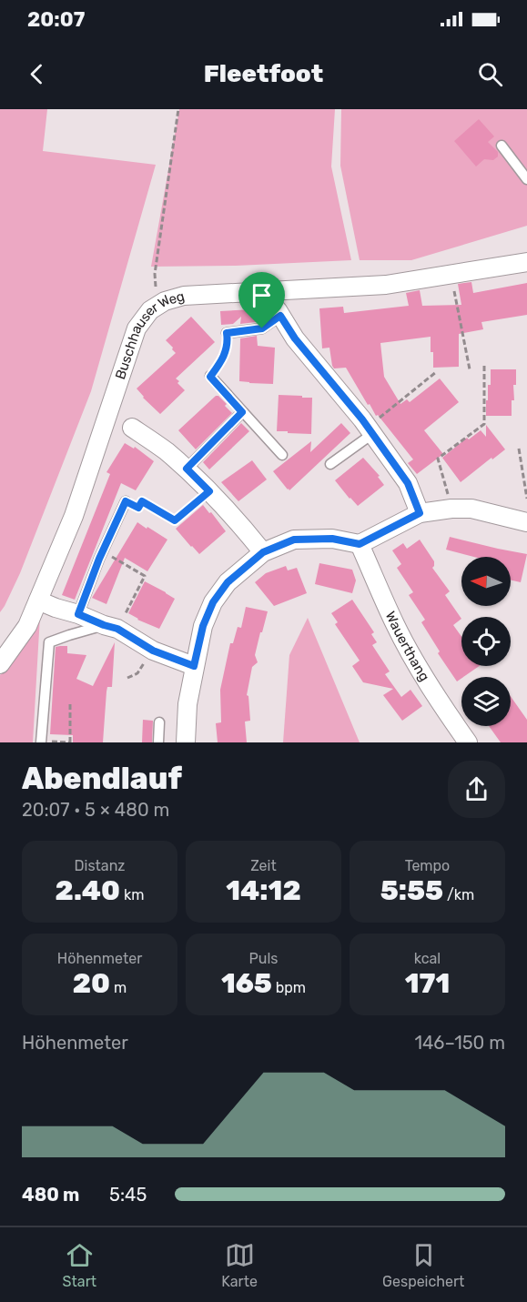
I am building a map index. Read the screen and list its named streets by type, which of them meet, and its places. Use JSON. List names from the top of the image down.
{
  "streets": {
    "street": ["Buschhauser Weg", "Wauerthang"]
  },
  "north": "left",
  "page": {
    "status": "20:07",
    "header": "Fleetfoot",
    "heading": ["Abendlauf", "20:07 · 5 × 480 m"],
    "stats": [
      ["Distanz", "2.40 km"],
      ["Zeit", "14:12"],
      ["Tempo", "5:55 /km"],
      ["Höhenmeter", "20 m"],
      ["Puls", "165 bpm"],
      ["kcal", "171"]
    ],
    "chart": ["Höhenmeter", "146–150 m"],
    "list": [
      {
        "name": "480 m",
        "note": "5:45"
      }
    ],
    "tabs": ["Start", "Karte", "Gespeichert"]
  }
}
